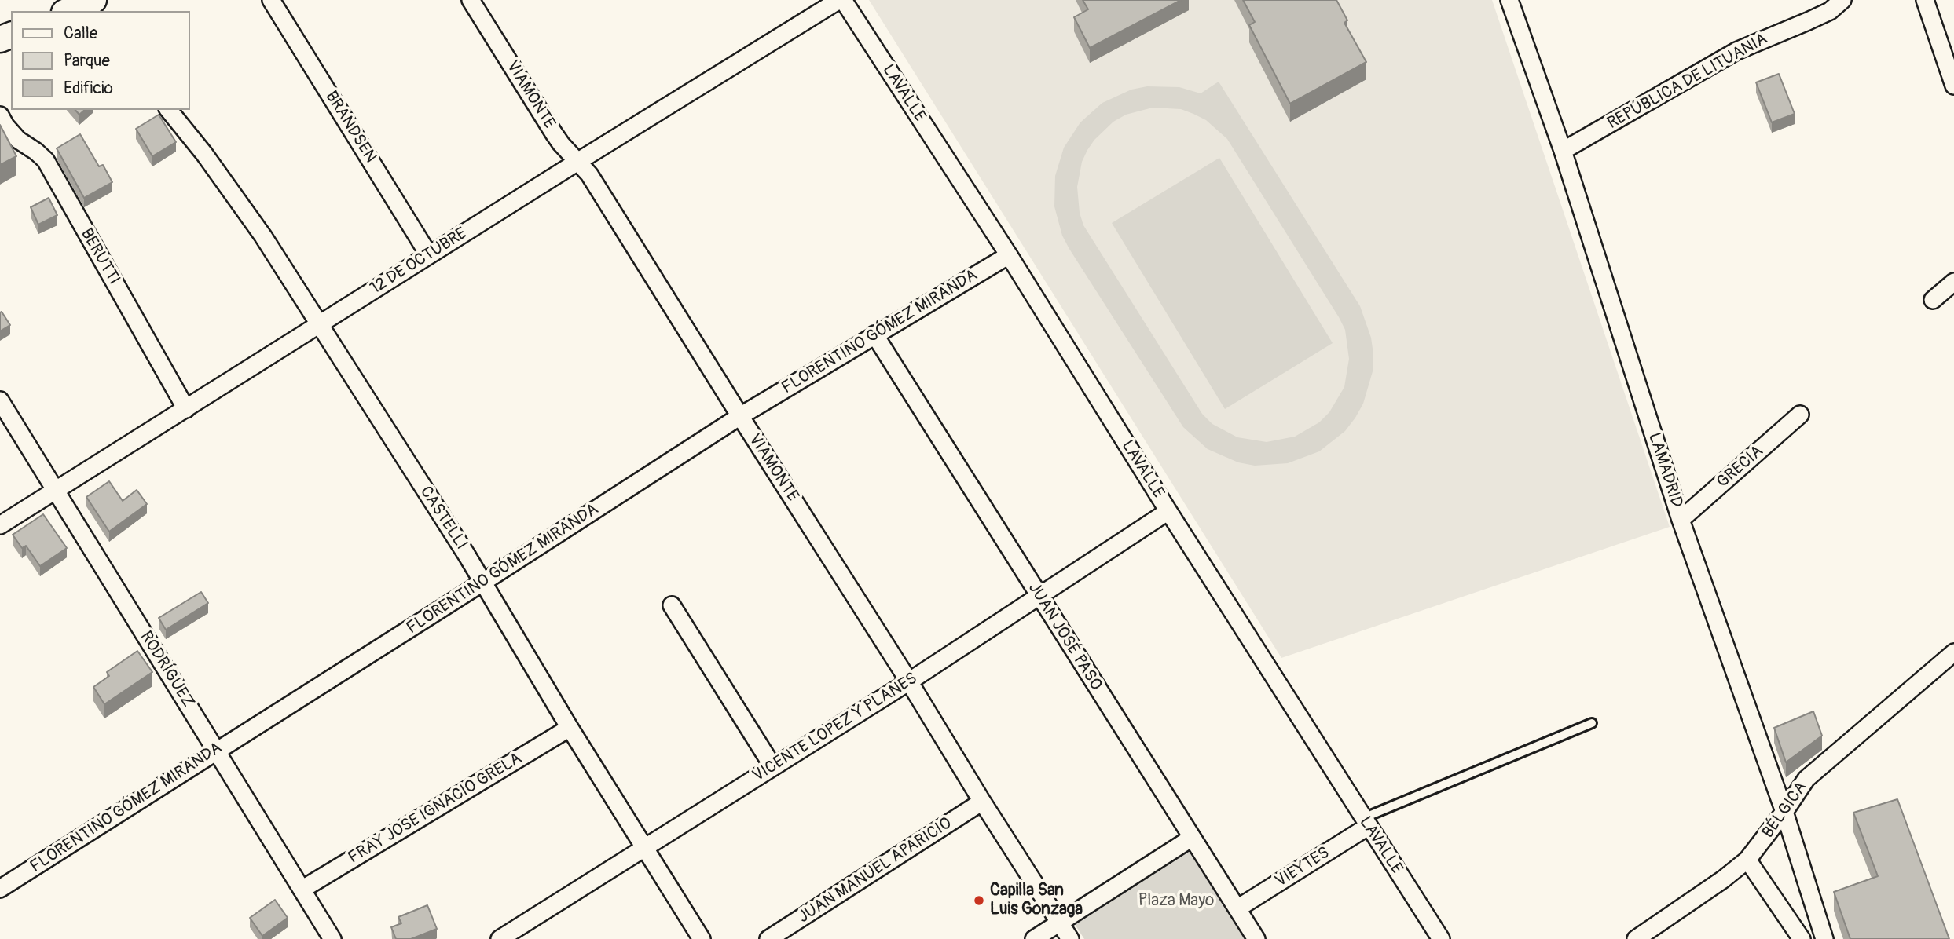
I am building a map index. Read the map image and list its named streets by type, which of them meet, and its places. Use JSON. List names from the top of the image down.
{
  "streets": {
    "street": [
      "REPÚBLICA DE LITUANIA",
      "LAVALLE",
      "VIAMONTE",
      "BRANDSEN",
      "BERUTTI",
      "12 DE OCTUBRE",
      "FLORENTINO GÓMEZ MIRANDA",
      "GRECIA",
      "LAMADRID",
      "CASTELLI",
      "JUAN JOSÉ PASO",
      "RODRÍGUEZ",
      "VICENTE LOPEZ Y PLANES",
      "FRAY JOSE IGNACIO GRELA",
      "BÉLGICA",
      "VIEYTES",
      "JUAN MANUEL APARICIO"
    ]
  },
  "crossings": [
    ["REPÚBLICA DE LITUANIA", "LAMADRID"],
    ["LAVALLE", "12 DE OCTUBRE"],
    ["LAVALLE", "FLORENTINO GÓMEZ MIRANDA"],
    ["LAVALLE", "VICENTE LOPEZ Y PLANES"],
    ["LAVALLE", "VIEYTES"],
    ["VIAMONTE", "12 DE OCTUBRE"],
    ["VIAMONTE", "FLORENTINO GÓMEZ MIRANDA"],
    ["VIAMONTE", "VICENTE LOPEZ Y PLANES"],
    ["VIAMONTE", "JUAN MANUEL APARICIO"],
    ["BRANDSEN", "12 DE OCTUBRE"],
    ["BERUTTI", "12 DE OCTUBRE"],
    ["12 DE OCTUBRE", "CASTELLI"],
    ["12 DE OCTUBRE", "RODRÍGUEZ"],
    ["FLORENTINO GÓMEZ MIRANDA", "CASTELLI"],
    ["FLORENTINO GÓMEZ MIRANDA", "JUAN JOSÉ PASO"],
    ["FLORENTINO GÓMEZ MIRANDA", "RODRÍGUEZ"],
    ["GRECIA", "LAMADRID"],
    ["LAMADRID", "BÉLGICA"],
    ["CASTELLI", "VICENTE LOPEZ Y PLANES"],
    ["CASTELLI", "FRAY JOSE IGNACIO GRELA"],
    ["JUAN JOSÉ PASO", "VICENTE LOPEZ Y PLANES"],
    ["JUAN JOSÉ PASO", "VIEYTES"],
    ["RODRÍGUEZ", "FRAY JOSE IGNACIO GRELA"]
  ],
  "parks": ["Plaza Mayo"],
  "places": ["Capilla San Luis Gonzaga"],
  "legend": ["Calle", "Parque", "Edificio"]
}
